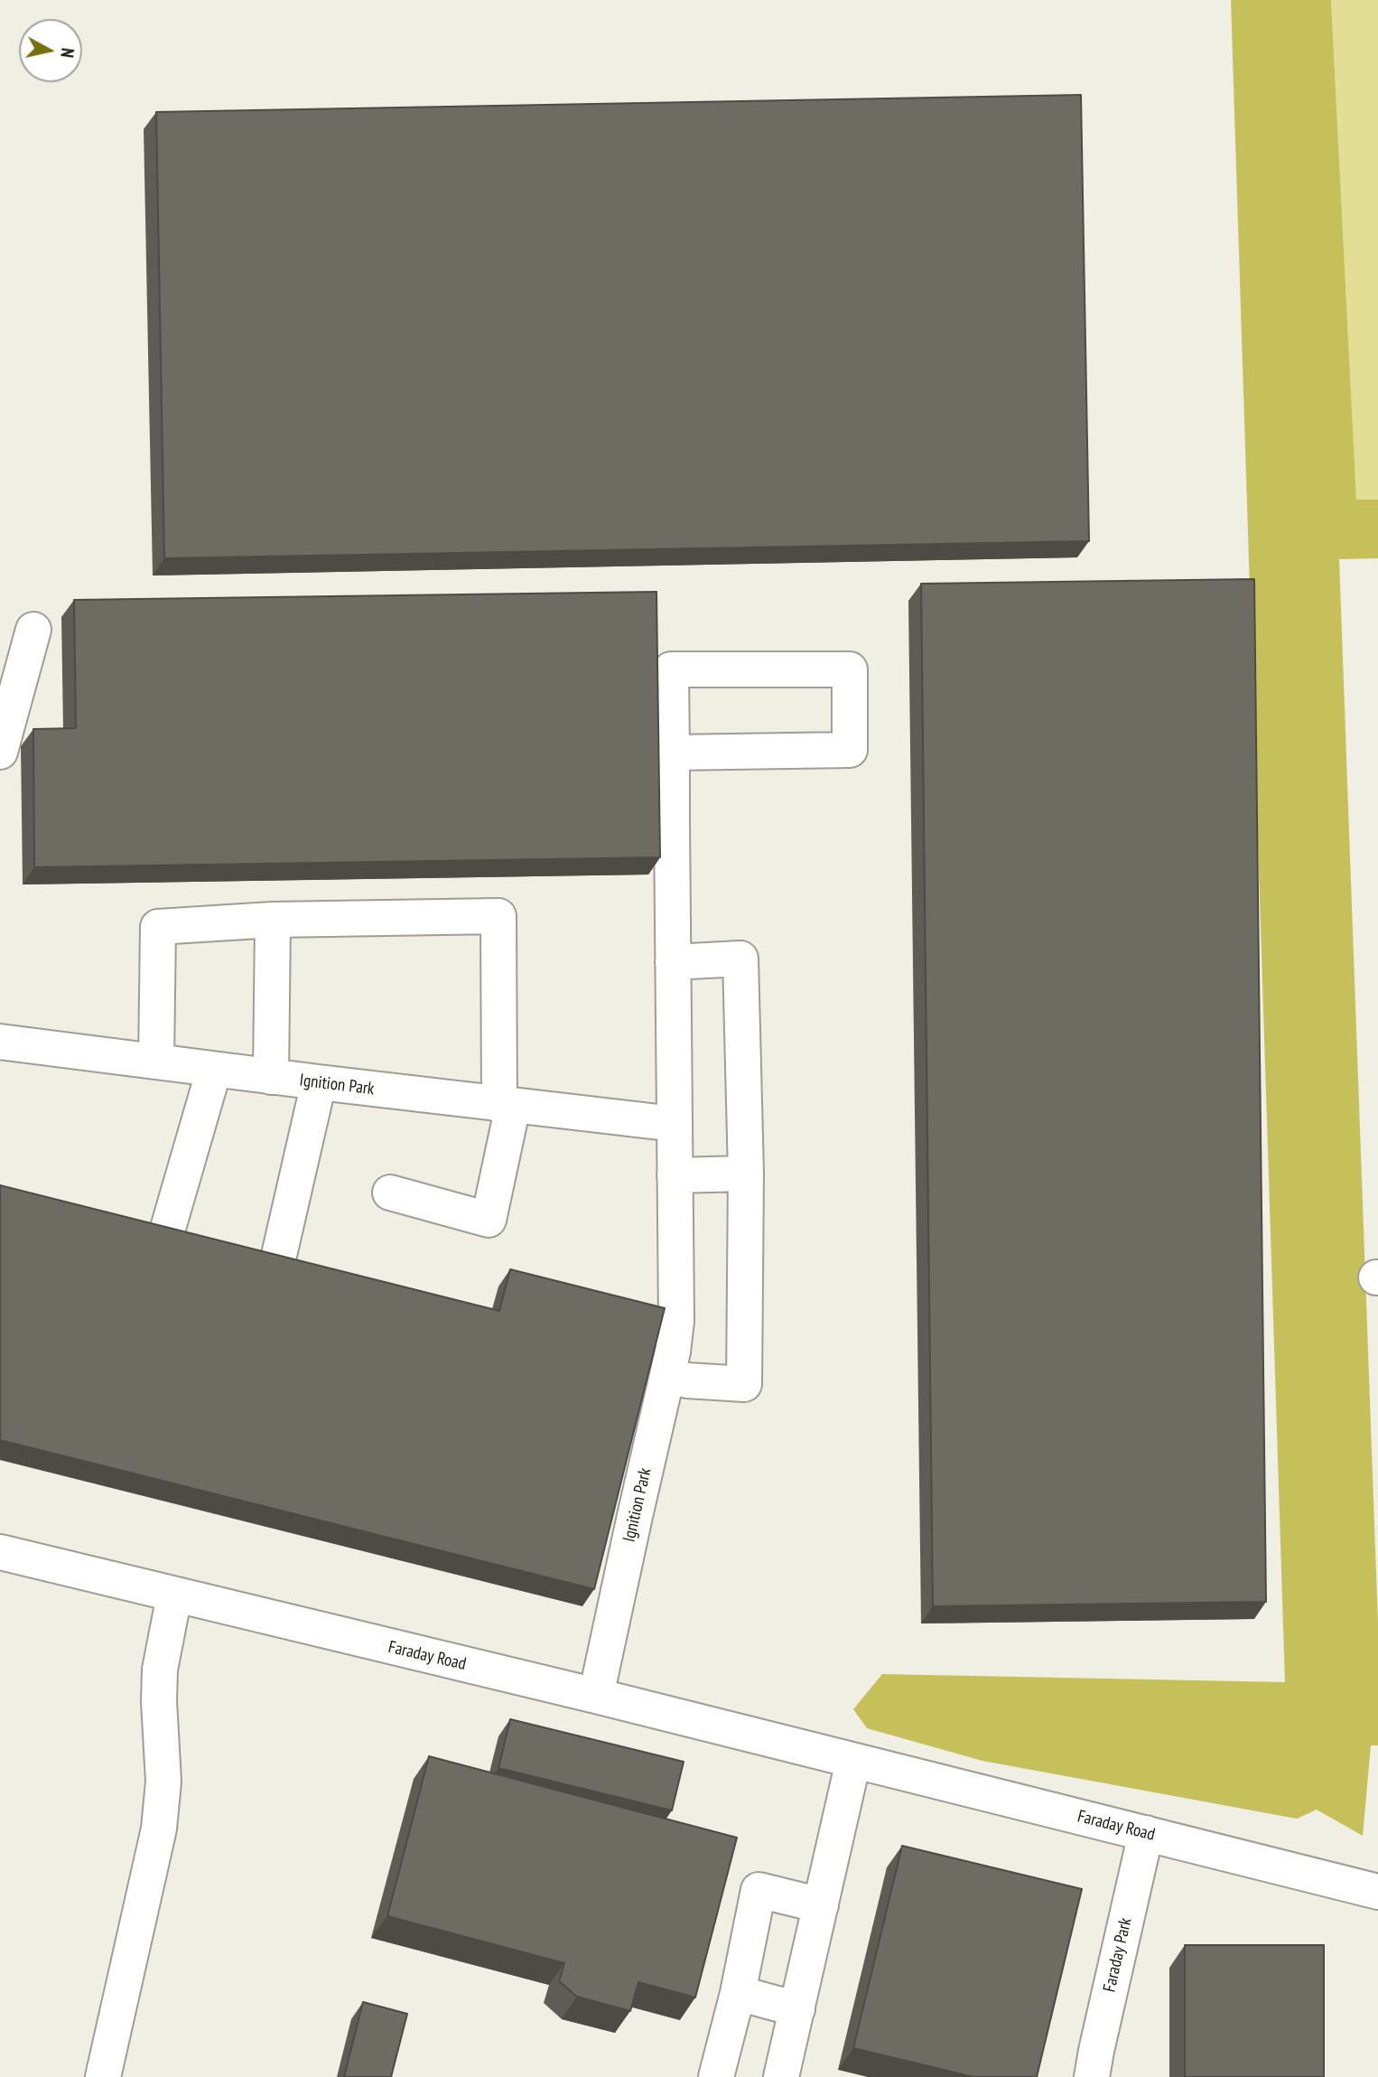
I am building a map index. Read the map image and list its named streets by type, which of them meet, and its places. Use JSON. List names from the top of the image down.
{
  "streets": {
    "street": ["Ignition Park", "Faraday Road", "Faraday Park"]
  },
  "crossings": [
    ["Ignition Park", "Faraday Road"],
    ["Faraday Road", "Faraday Park"]
  ],
  "north": "right"
}
